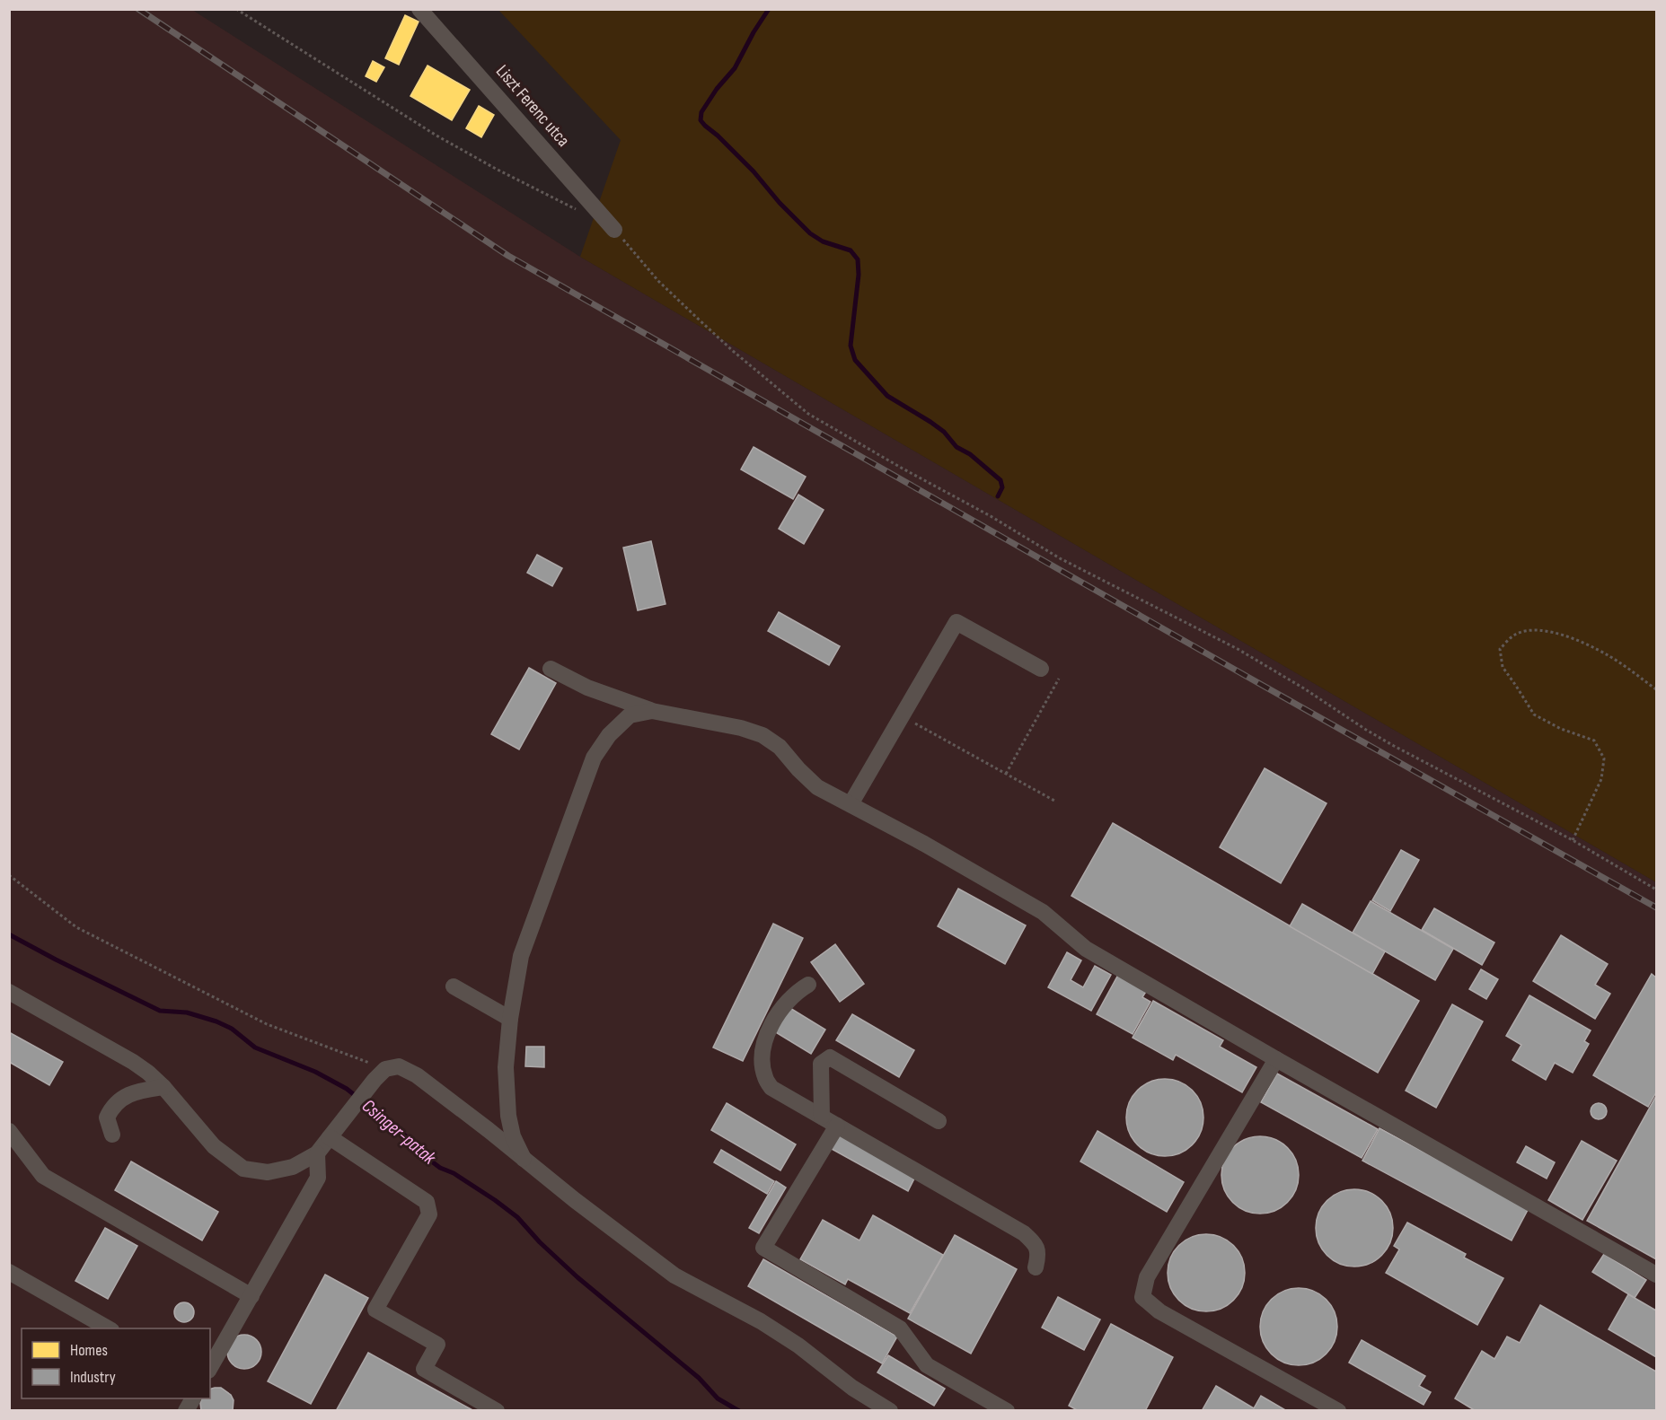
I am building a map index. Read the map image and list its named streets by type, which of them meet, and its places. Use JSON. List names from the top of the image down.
{
  "streets": {
    "street": ["Liszt Ferenc utca"]
  },
  "water": ["Csinger-patak"],
  "legend": ["Homes", "Industry"]
}
